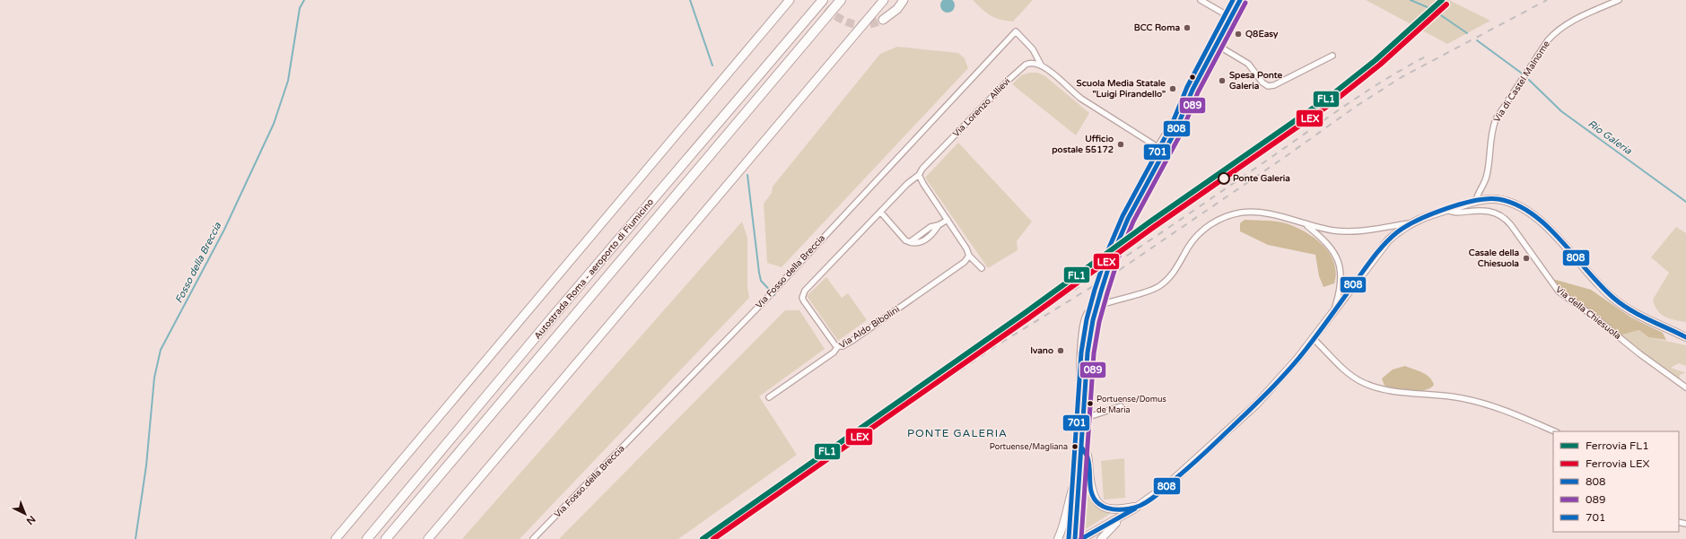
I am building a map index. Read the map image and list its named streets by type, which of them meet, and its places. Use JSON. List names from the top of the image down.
{
  "streets": {
    "highway": ["Autostrada Roma - aeroporto di Fiumicino"],
    "street": [
      "Via di Castel Malnome",
      "Via Lorenzo Allievi",
      "Via Fosso della Breccia",
      "Via della Chiesuola",
      "Via Aldo Bibolini"
    ]
  },
  "crossings": [
    ["Via Lorenzo Allievi", "Via Fosso della Breccia"],
    ["Via Lorenzo Allievi", "Via Aldo Bibolini"]
  ],
  "districts": ["PONTE GALERIA"],
  "water": ["Rio Galeria", "Fosso della Breccia"],
  "places": [
    "BCC Roma",
    "Q8Easy",
    "Spesa Ponte Galeria",
    "Scuola Media Statale \"Luigi Pirandello\"",
    "Ufficio postale 55172",
    "Ponte Galeria",
    "Casale della Chiesuola",
    "Ivano",
    "Portuense/Domus de Maria",
    "Portuense/Magliana"
  ],
  "lines": [
    "rail line FL1",
    "transit line 808",
    "transit line 701",
    "transit line 089",
    "rail line LEX"
  ],
  "legend": [
    "Ferrovia FL1",
    "Ferrovia LEX",
    "808",
    "089",
    "701"
  ],
  "north": "bottom right"
}
